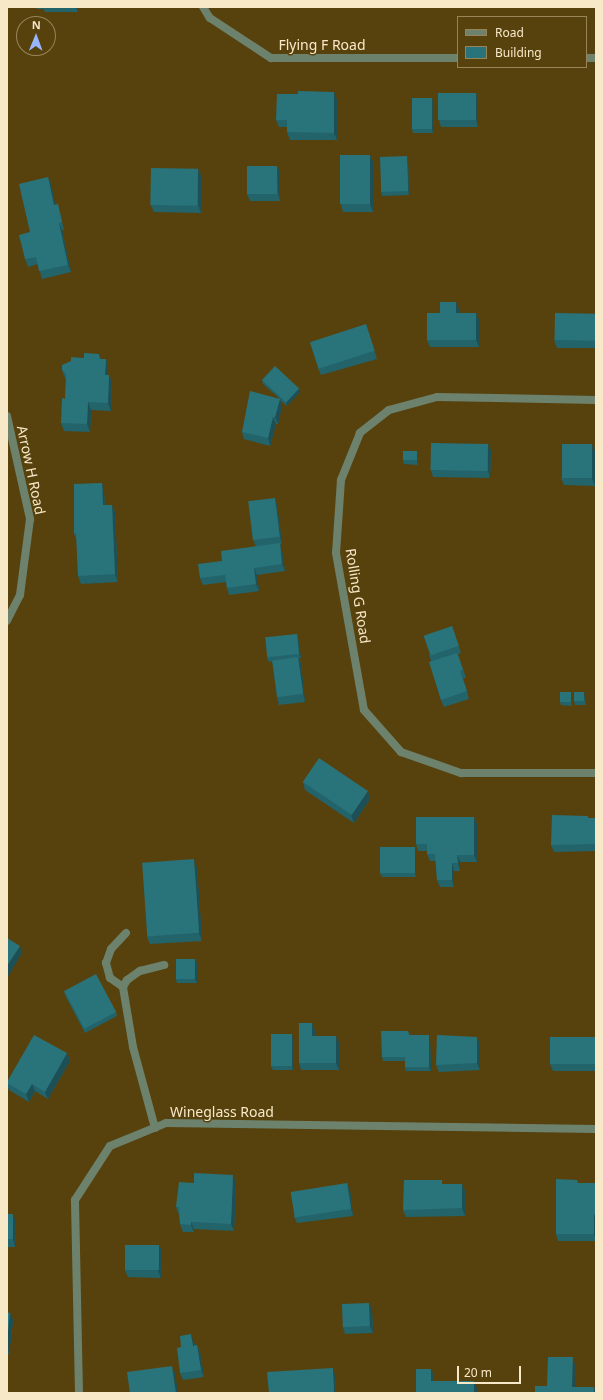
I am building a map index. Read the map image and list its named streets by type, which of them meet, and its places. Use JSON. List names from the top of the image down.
{
  "streets": {
    "street": [
      "Flying F Road",
      "Arrow H Road",
      "Rolling G Road",
      "Wineglass Road"
    ]
  },
  "legend": ["Road", "Building"],
  "scale_bar": "20 m",
  "north": "top"
}
